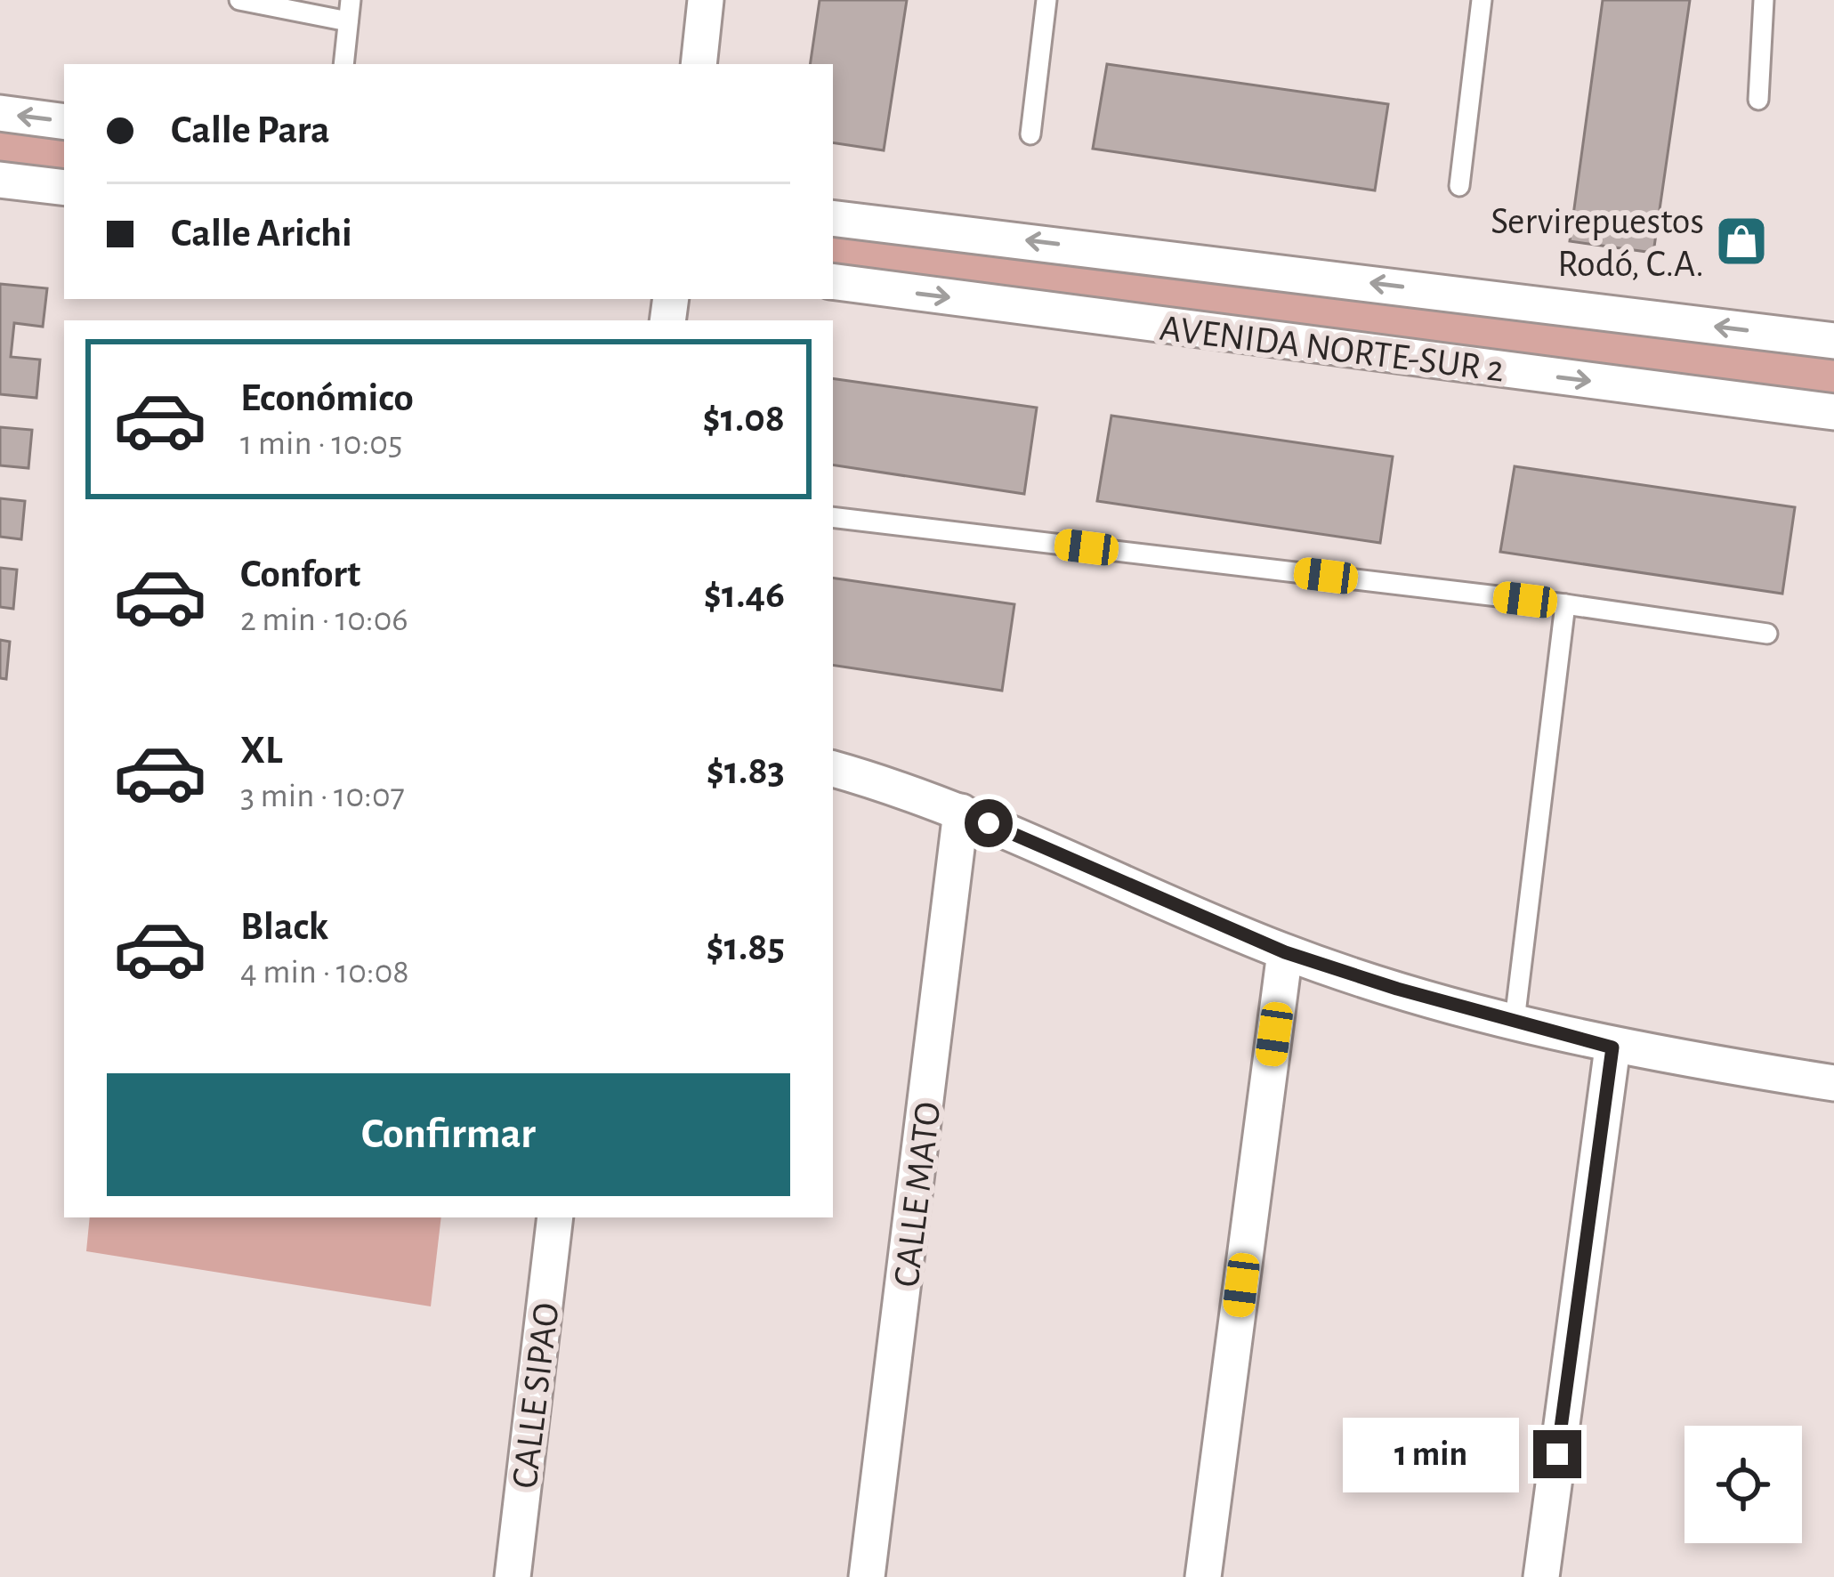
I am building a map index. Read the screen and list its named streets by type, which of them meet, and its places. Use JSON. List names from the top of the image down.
{
  "streets": {
    "street": ["AVENIDA NORTE-SUR 2", "CALLE MATO", "CALLE SIPAO"]
  },
  "places": {
    "shop": ["Servirepuestos Rodó, C.A."]
  },
  "page": {
    "banner": ["Calle Para", "Calle Arichi"],
    "list": [
      {
        "name": "Económico",
        "note": "1 min · 10:05",
        "value": "$1.08"
      },
      {
        "name": "Confort",
        "note": "2 min · 10:06",
        "value": "$1.46"
      },
      {
        "name": "XL",
        "note": "3 min · 10:07",
        "value": "$1.83"
      },
      {
        "name": "Black",
        "note": "4 min · 10:08",
        "value": "$1.85"
      }
    ],
    "buttons": "Confirmar",
    "bubble": "1 min"
  }
}
